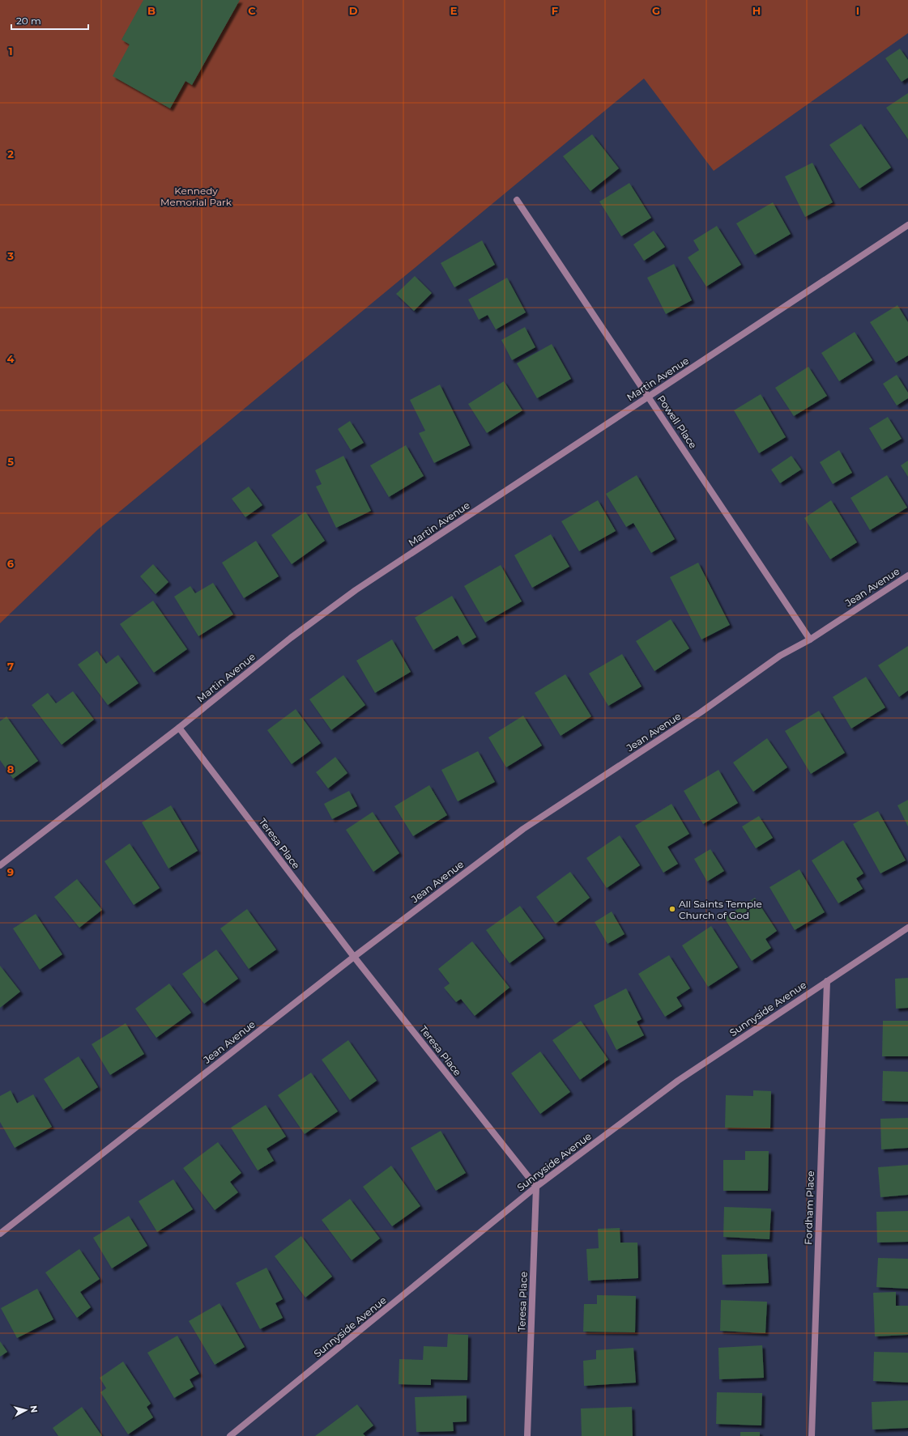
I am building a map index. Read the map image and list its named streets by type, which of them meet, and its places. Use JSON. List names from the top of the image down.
{
  "streets": {
    "street": [
      "Martin Avenue",
      "Powell Place",
      "Jean Avenue",
      "Teresa Place",
      "Sunnyside Avenue",
      "Fordham Place"
    ]
  },
  "crossings": [
    ["Martin Avenue", "Powell Place"],
    ["Martin Avenue", "Teresa Place"],
    ["Powell Place", "Jean Avenue"],
    ["Jean Avenue", "Teresa Place"],
    ["Teresa Place", "Sunnyside Avenue"],
    ["Sunnyside Avenue", "Fordham Place"]
  ],
  "parks": ["Kennedy Memorial Park"],
  "places": ["All Saints Temple Church of God"],
  "scale_bar": "20 m",
  "north": "right",
  "grid": {
    "columns": [
      "B",
      "C",
      "D",
      "E",
      "F",
      "G",
      "H",
      "I"
    ],
    "rows": [
      "1",
      "2",
      "3",
      "4",
      "5",
      "6",
      "7",
      "8",
      "9"
    ]
  }
}
